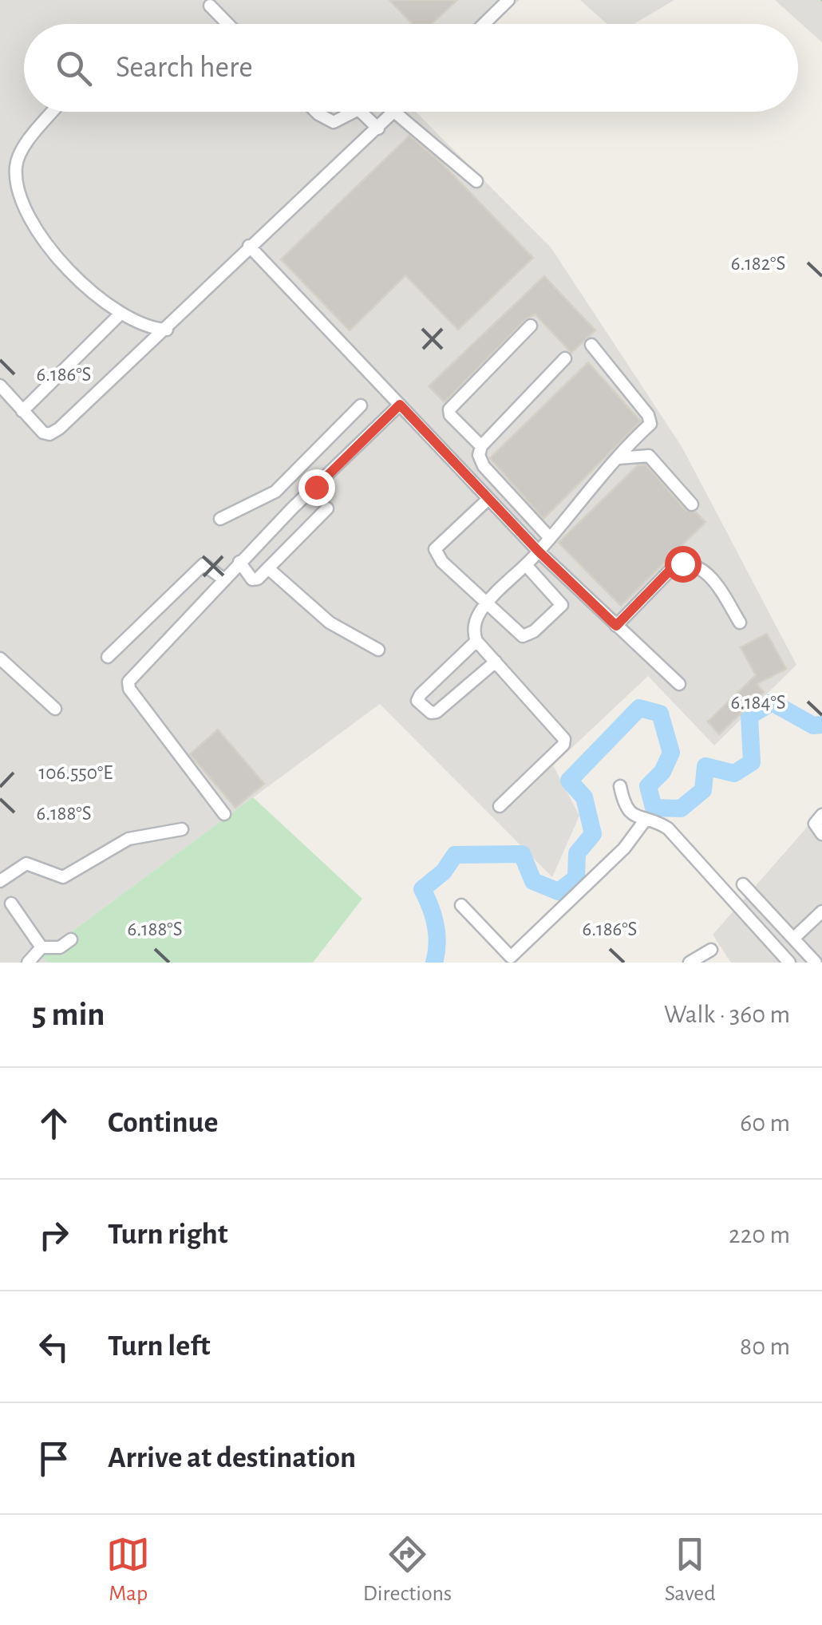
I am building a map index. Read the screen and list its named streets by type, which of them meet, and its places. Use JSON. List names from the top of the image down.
{
  "page": {
    "search": "Search here",
    "heading": ["5 min", "Walk · 360 m"],
    "list": [
      ["Continue", "60 m"],
      ["Turn right", "220 m"],
      ["Turn left", "80 m"],
      "Arrive at destination"
    ],
    "nav": ["Map", "Directions", "Saved"]
  },
  "coordinates": [
    "6.182°S",
    "6.186°S",
    "6.184°S",
    "106.550°E",
    "6.188°S"
  ]
}
